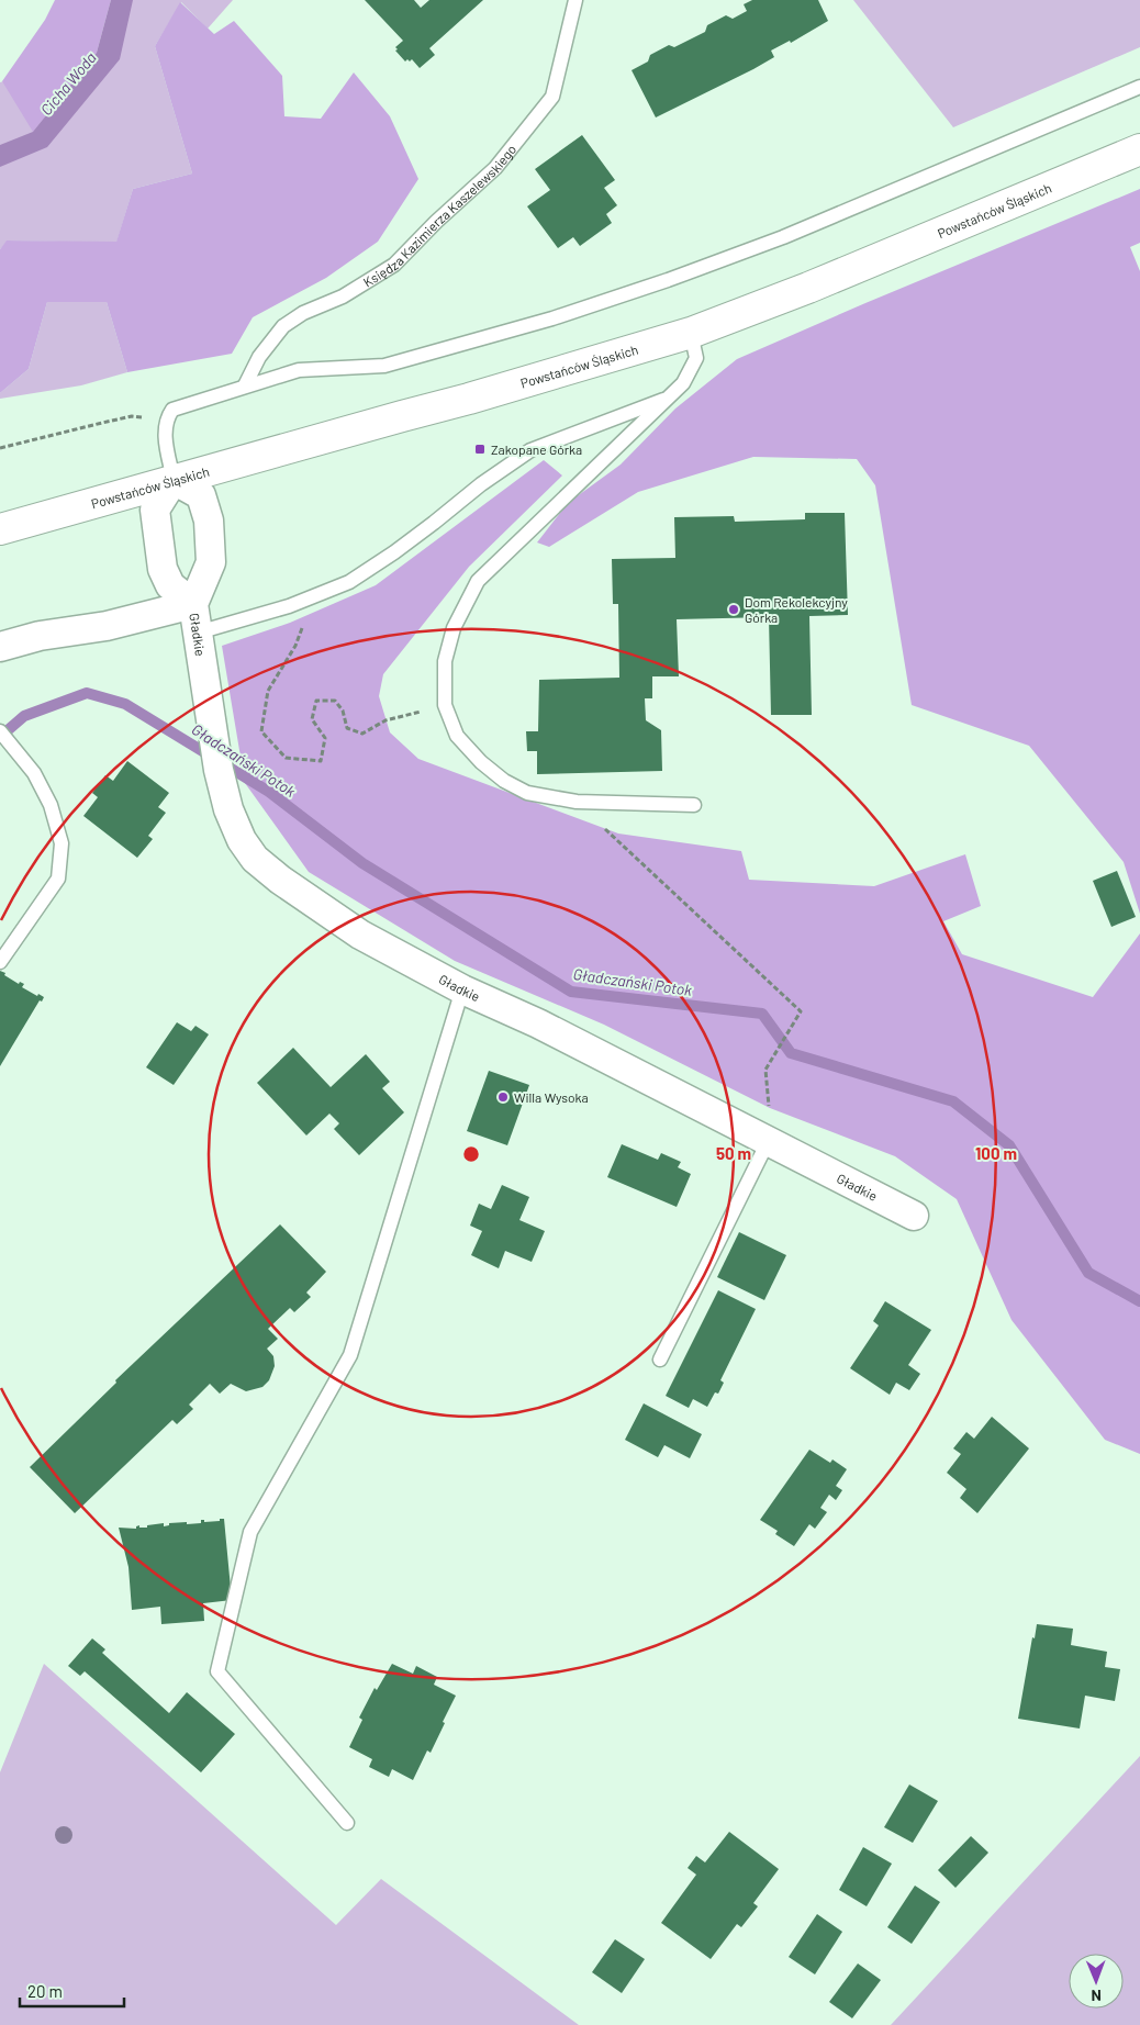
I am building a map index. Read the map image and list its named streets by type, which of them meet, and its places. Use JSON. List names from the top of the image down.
{
  "streets": {
    "street": ["Powstańców Śląskich", "Gładkie"],
    "lane": ["Księdza Kazimierza Kaszelewskiego"]
  },
  "crossings": [
    ["Powstańców Śląskich", "Gładkie"]
  ],
  "water": ["Cicha Woda", "Gładczański Potok"],
  "places": {
    "transit": ["Zakopane Górka"],
    "other": ["Dom Rekolekcyjny Górka", "Willa Wysoka"]
  },
  "scale_bar": "20 m",
  "north": "bottom",
  "rings": ["50 m", "100 m"]
}
